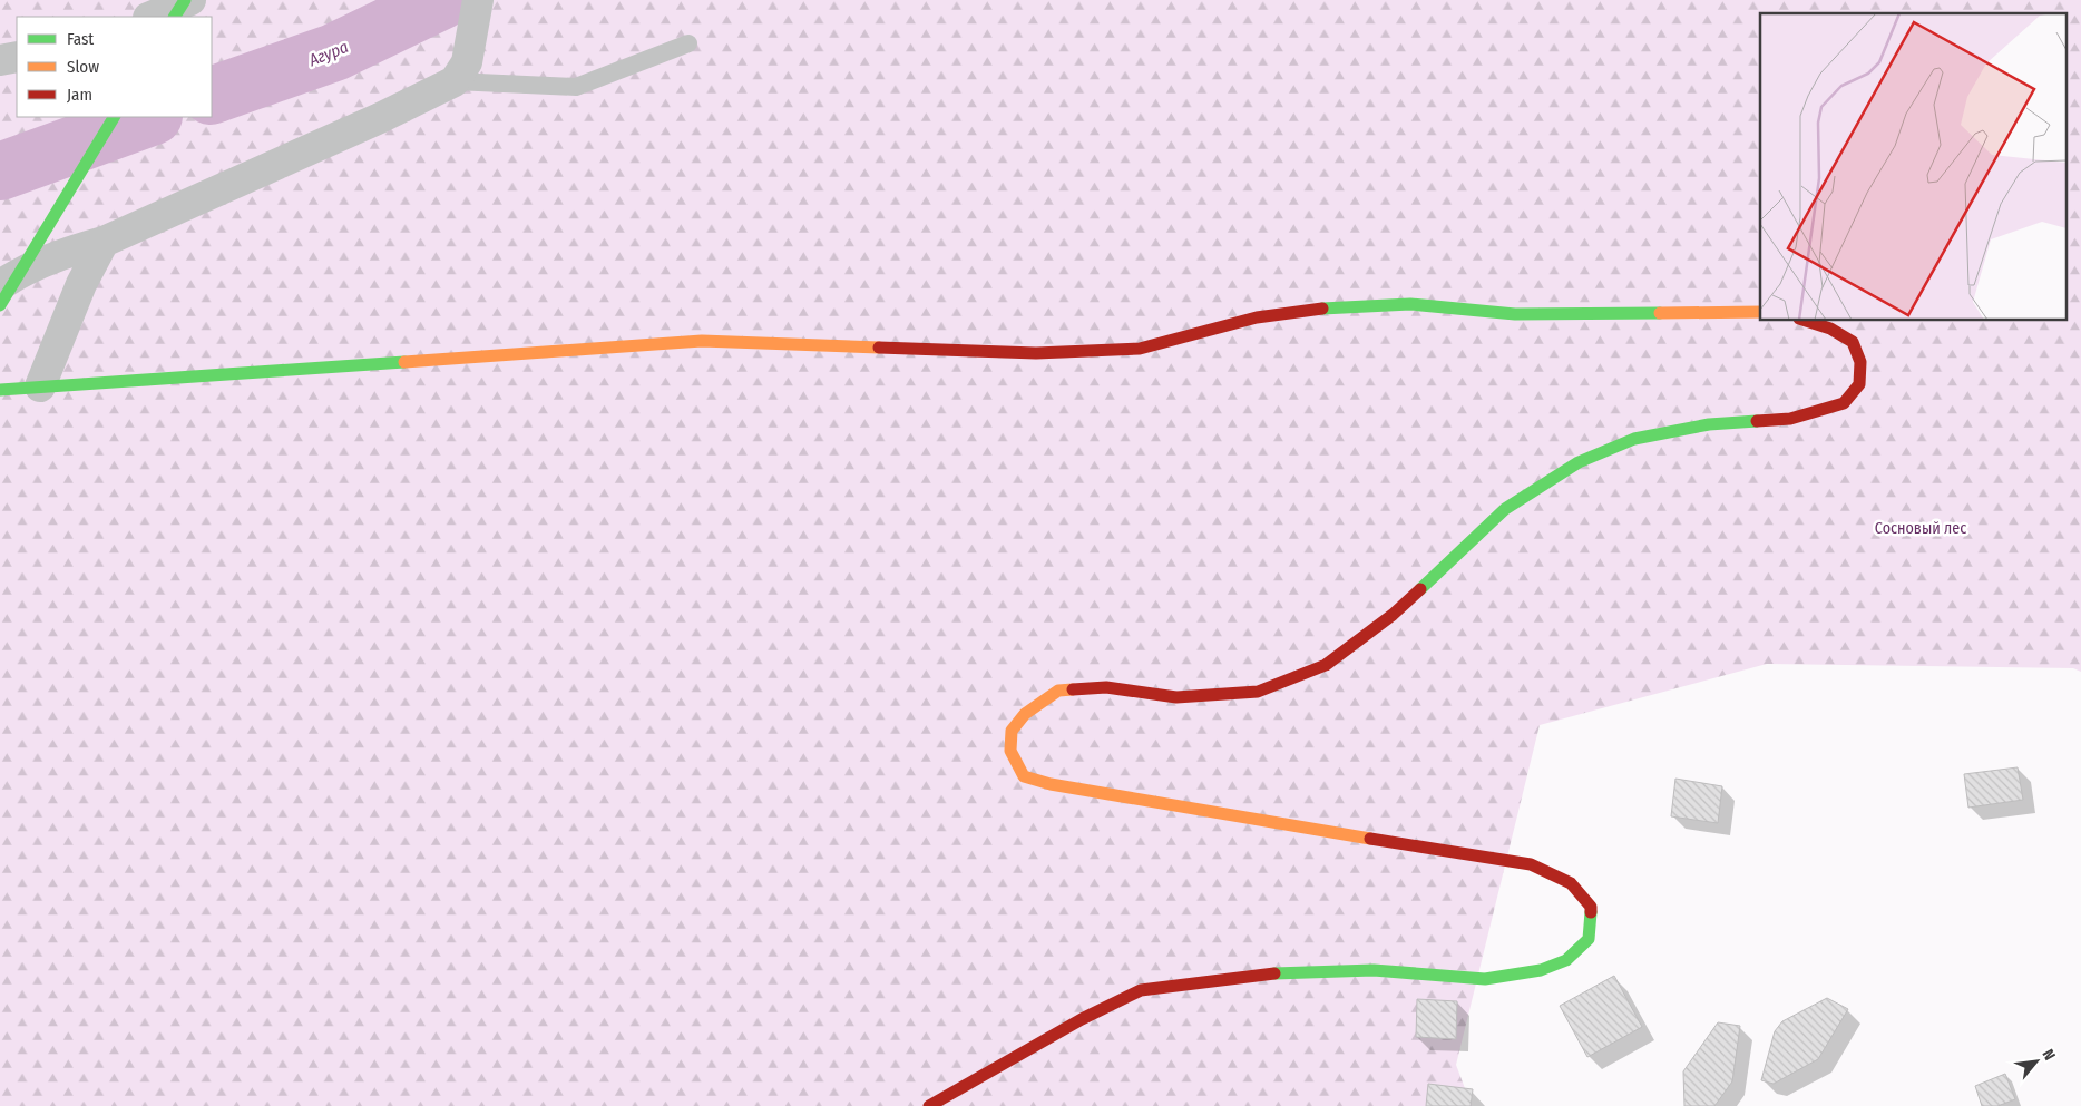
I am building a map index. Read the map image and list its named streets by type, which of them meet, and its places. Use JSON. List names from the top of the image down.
{
  "water": ["Агура"],
  "parks": ["Сосновый лес"],
  "legend": ["Fast", "Slow", "Jam"],
  "north": "top right"
}
